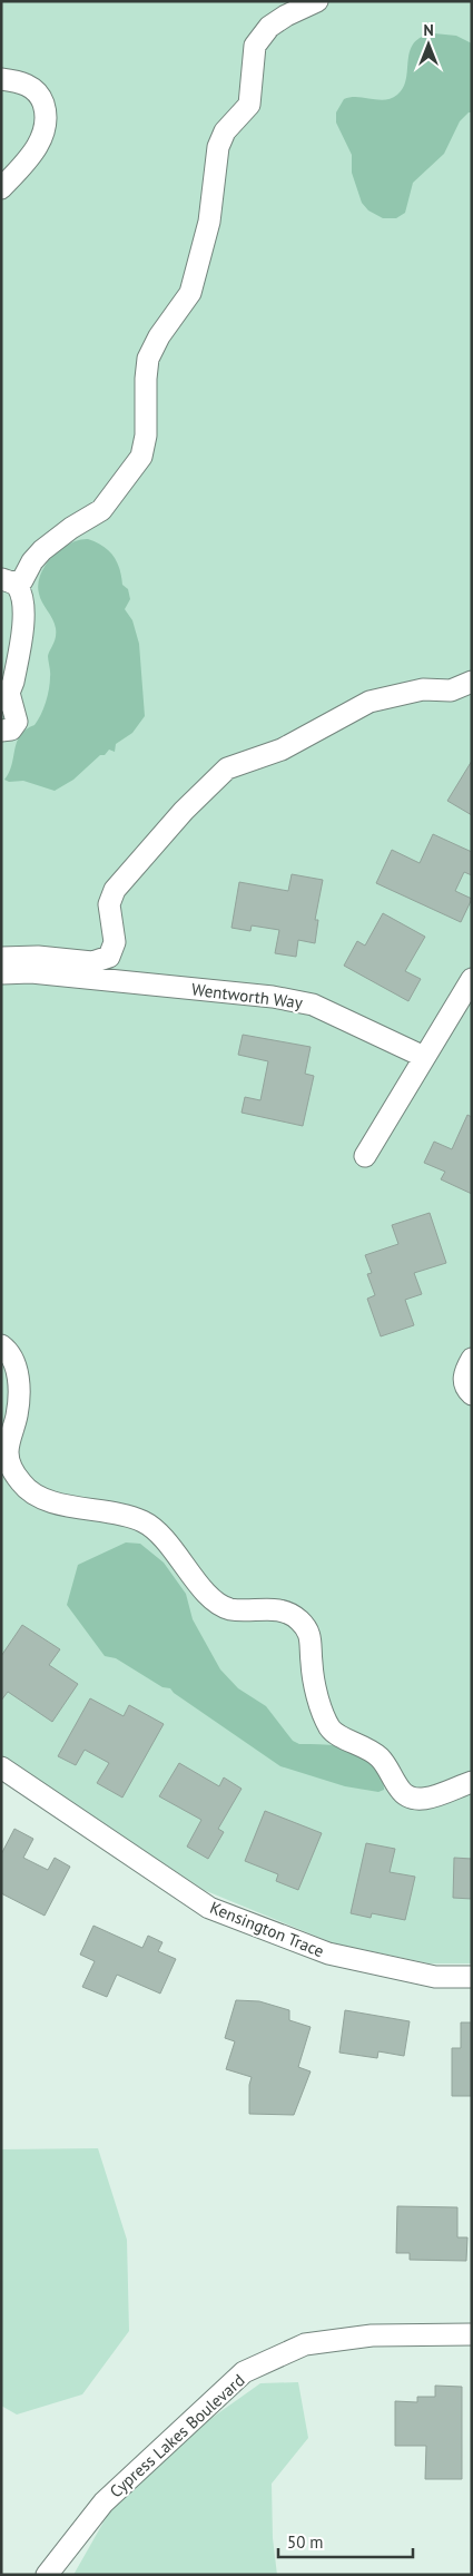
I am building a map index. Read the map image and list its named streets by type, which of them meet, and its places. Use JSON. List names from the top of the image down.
{
  "streets": {
    "street": ["Wentworth Way", "Kensington Trace", "Cypress Lakes Boulevard"]
  },
  "scale_bar": "50 m",
  "north": "top"
}
